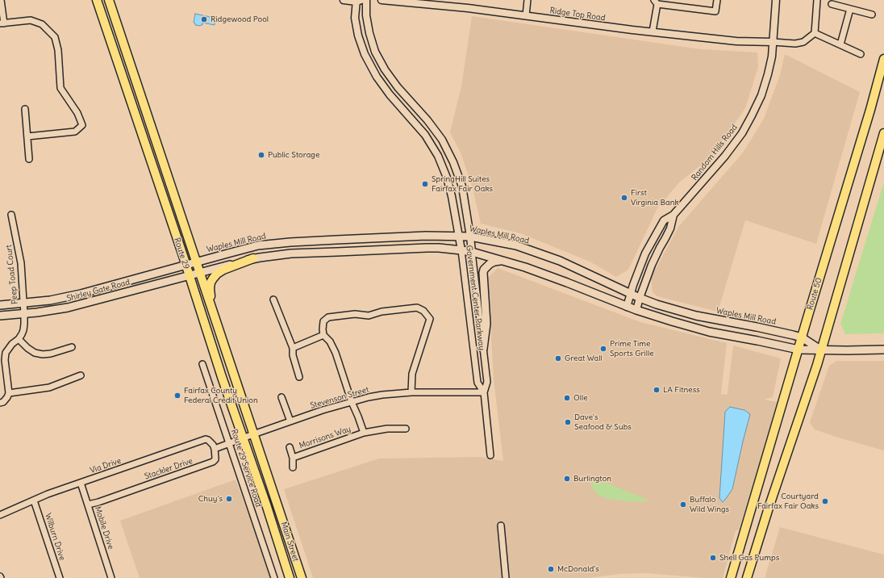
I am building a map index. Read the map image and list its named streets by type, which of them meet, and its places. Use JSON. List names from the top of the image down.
{
  "streets": {
    "main road": [
      "Waples Mill Road",
      "Route 29",
      "Shirley Gate Road",
      "Route 50",
      "Main Street"
    ],
    "street": [
      "Ridge Top Road",
      "Random Hills Road",
      "Peep Toad Court",
      "Government Center Parkway",
      "Stevenson Street",
      "Morrisons Way",
      "Via Drive",
      "Route 29 Service Road",
      "Stackler Drive",
      "Mobile Drive",
      "Wilburn Drive"
    ]
  },
  "crossings": [
    ["Ridge Top Road", "Random Hills Road"],
    ["Random Hills Road", "Waples Mill Road"],
    ["Waples Mill Road", "Route 29"],
    ["Waples Mill Road", "Shirley Gate Road"],
    ["Waples Mill Road", "Route 50"],
    ["Waples Mill Road", "Government Center Parkway"],
    ["Route 29", "Shirley Gate Road"],
    ["Route 29", "Stevenson Street"],
    ["Route 29", "Main Street"],
    ["Peep Toad Court", "Shirley Gate Road"],
    ["Government Center Parkway", "Stevenson Street"],
    ["Stevenson Street", "Morrisons Way"],
    ["Via Drive", "Stackler Drive"],
    ["Via Drive", "Mobile Drive"],
    ["Via Drive", "Wilburn Drive"],
    ["Stackler Drive", "Mobile Drive"]
  ],
  "places": [
    "Ridgewood Pool",
    "Public Storage",
    "SpringHill Suites Fairfax Fair Oaks",
    "First Virginia Bank",
    "Prime Time Sports Grille",
    "Great Wall",
    "LA Fitness",
    "Fairfax County Federal Credit Union",
    "Olle",
    "Dave's Seafood & Subs",
    "Burlington",
    "Chuy's",
    "Courtyard Fairfax Fair Oaks",
    "Buffalo Wild Wings",
    "Shell Gas Pumps",
    "McDonald's"
  ]
}
